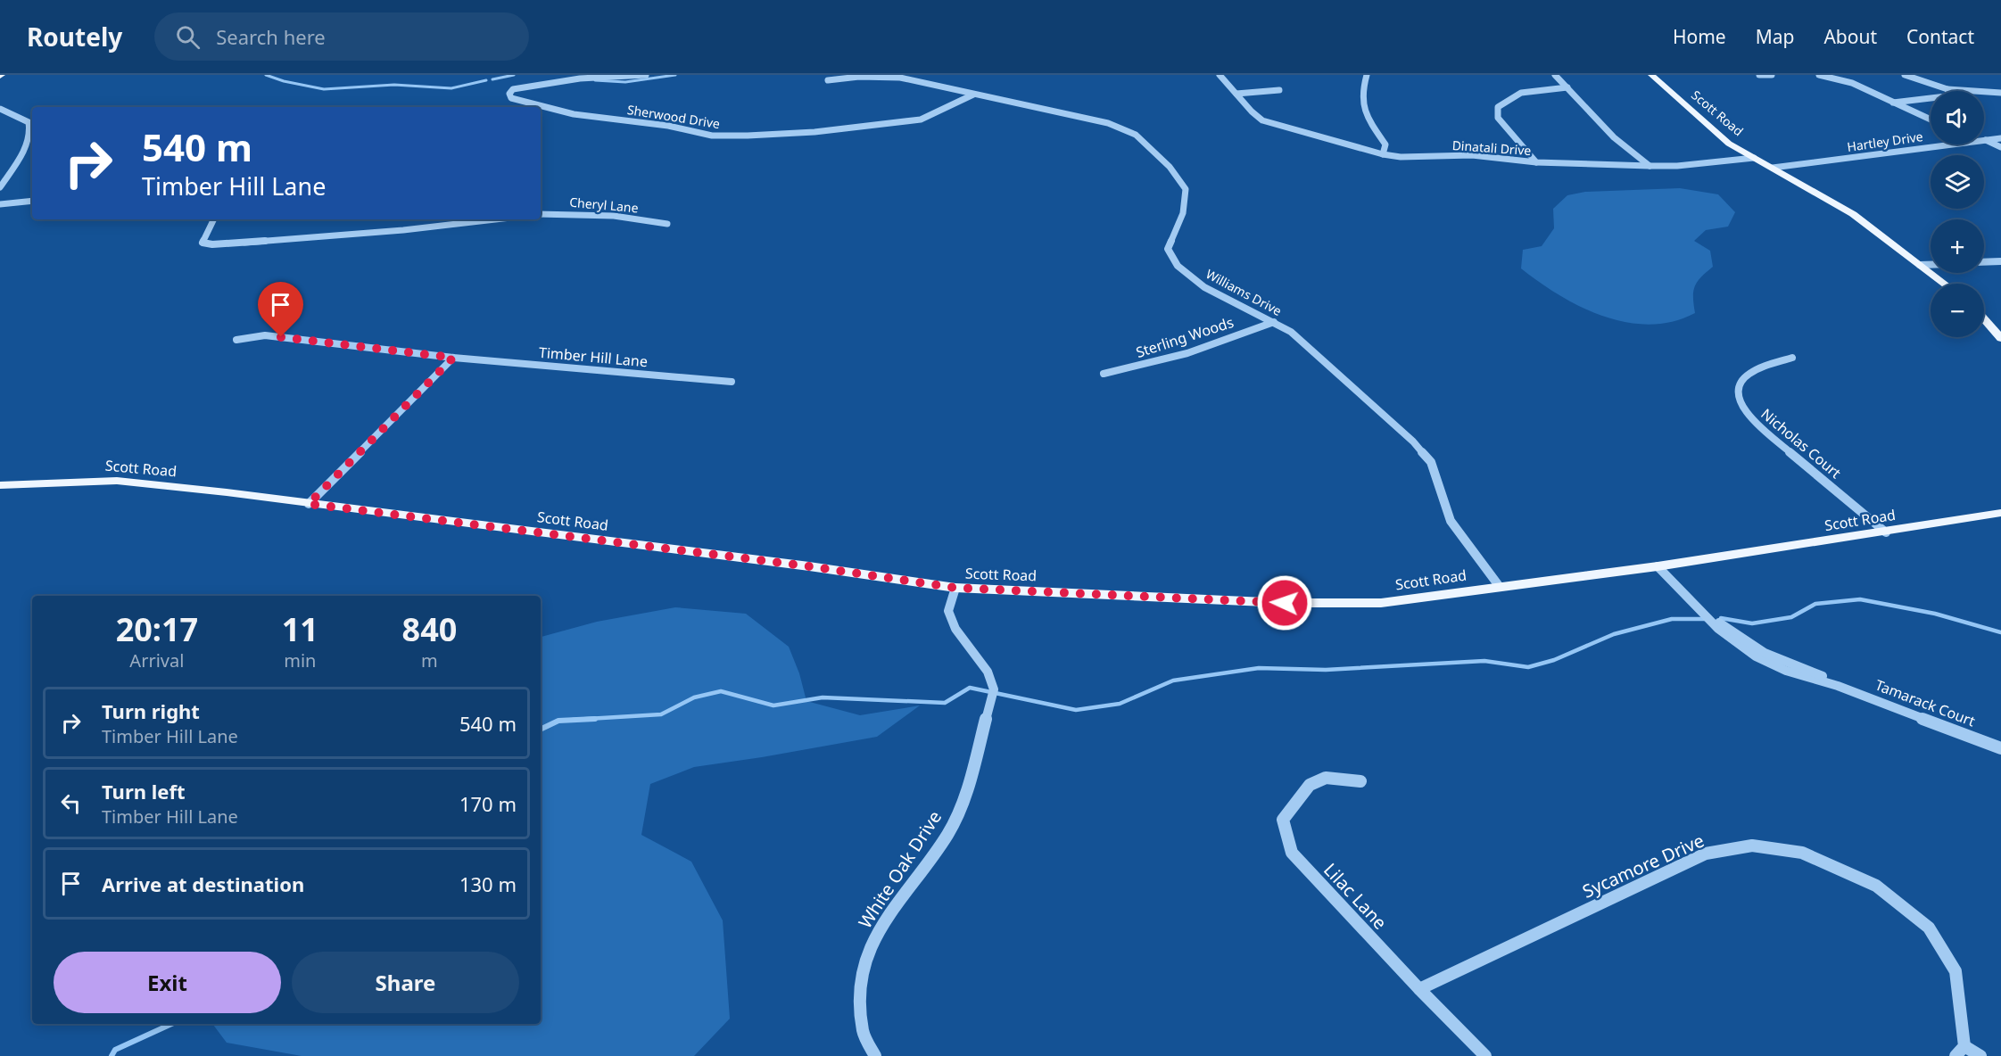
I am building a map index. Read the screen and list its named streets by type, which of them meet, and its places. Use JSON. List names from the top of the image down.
{
  "streets": {
    "main road": ["Scott Road"],
    "street": [
      "Sherwood Drive",
      "Hartley Drive",
      "Dinatali Drive",
      "Cheryl Lane",
      "Williams Drive",
      "Sterling Woods",
      "Timber Hill Lane",
      "Nicholas Court",
      "Tamarack Court",
      "Sycamore Drive",
      "White Oak Drive",
      "Lilac Lane"
    ]
  },
  "crossings": [
    ["Scott Road", "Hartley Drive"],
    ["Scott Road", "Dinatali Drive"],
    ["Scott Road", "Williams Drive"],
    ["Scott Road", "Nicholas Court"],
    ["Scott Road", "Tamarack Court"],
    ["Scott Road", "White Oak Drive"],
    ["Sherwood Drive", "Williams Drive"],
    ["Williams Drive", "Sterling Woods"],
    ["Sycamore Drive", "Lilac Lane"]
  ],
  "page": {
    "header": "Routely",
    "search": "Search here",
    "nav": [
      "Home",
      "Map",
      "About",
      "Contact"
    ],
    "map_buttons": ["+", "−"],
    "turn": ["540 m", "Timber Hill Lane"],
    "eta": [
      "20:17",
      "Arrival",
      "11",
      "min",
      "840",
      "m"
    ],
    "list": [
      {
        "name": "Turn right",
        "note": "Timber Hill Lane",
        "value": "540 m"
      },
      {
        "name": "Turn left",
        "note": "Timber Hill Lane",
        "value": "170 m"
      },
      {
        "name": "Arrive at destination",
        "value": "130 m"
      }
    ],
    "buttons": ["Exit", "Share"]
  }
}
